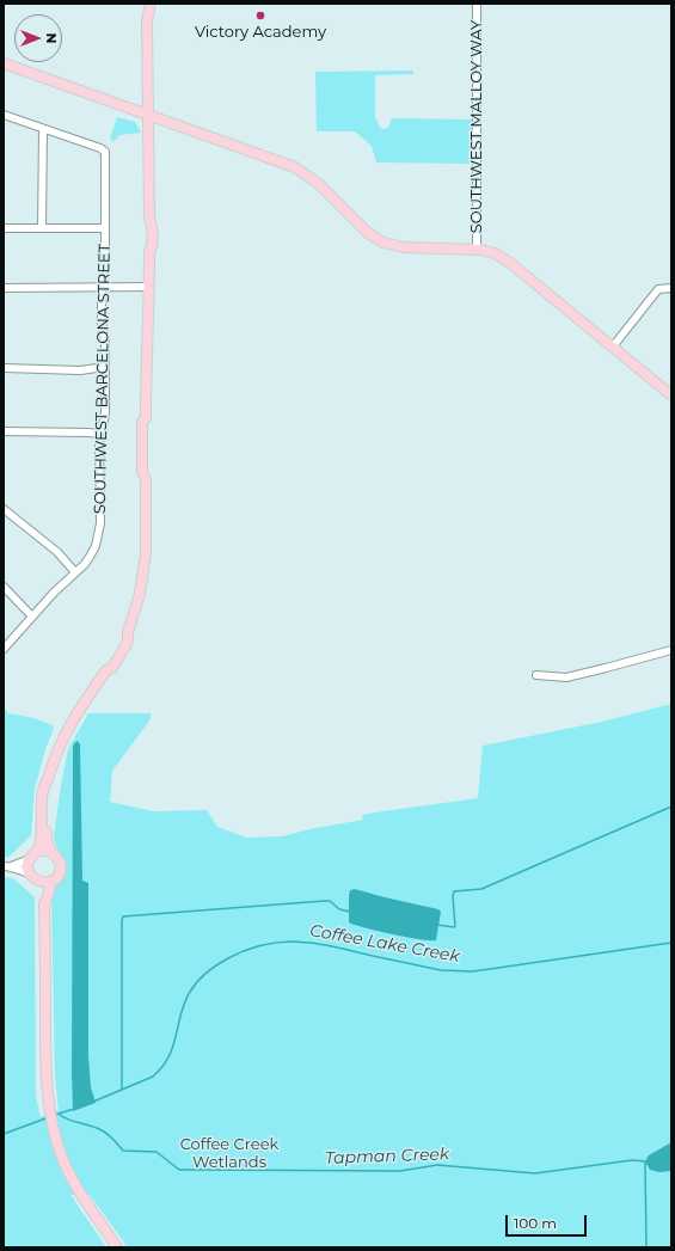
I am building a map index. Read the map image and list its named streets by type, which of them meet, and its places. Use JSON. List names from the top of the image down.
{
  "streets": {
    "street": ["SOUTHWEST MALLOY WAY", "SOUTHWEST BARCELONA STREET"]
  },
  "water": ["Coffee Lake Creek", "Tapman Creek"],
  "parks": ["Coffee Creek Wetlands"],
  "places": ["Victory Academy"],
  "scale_bar": "100 m",
  "north": "right"
}
